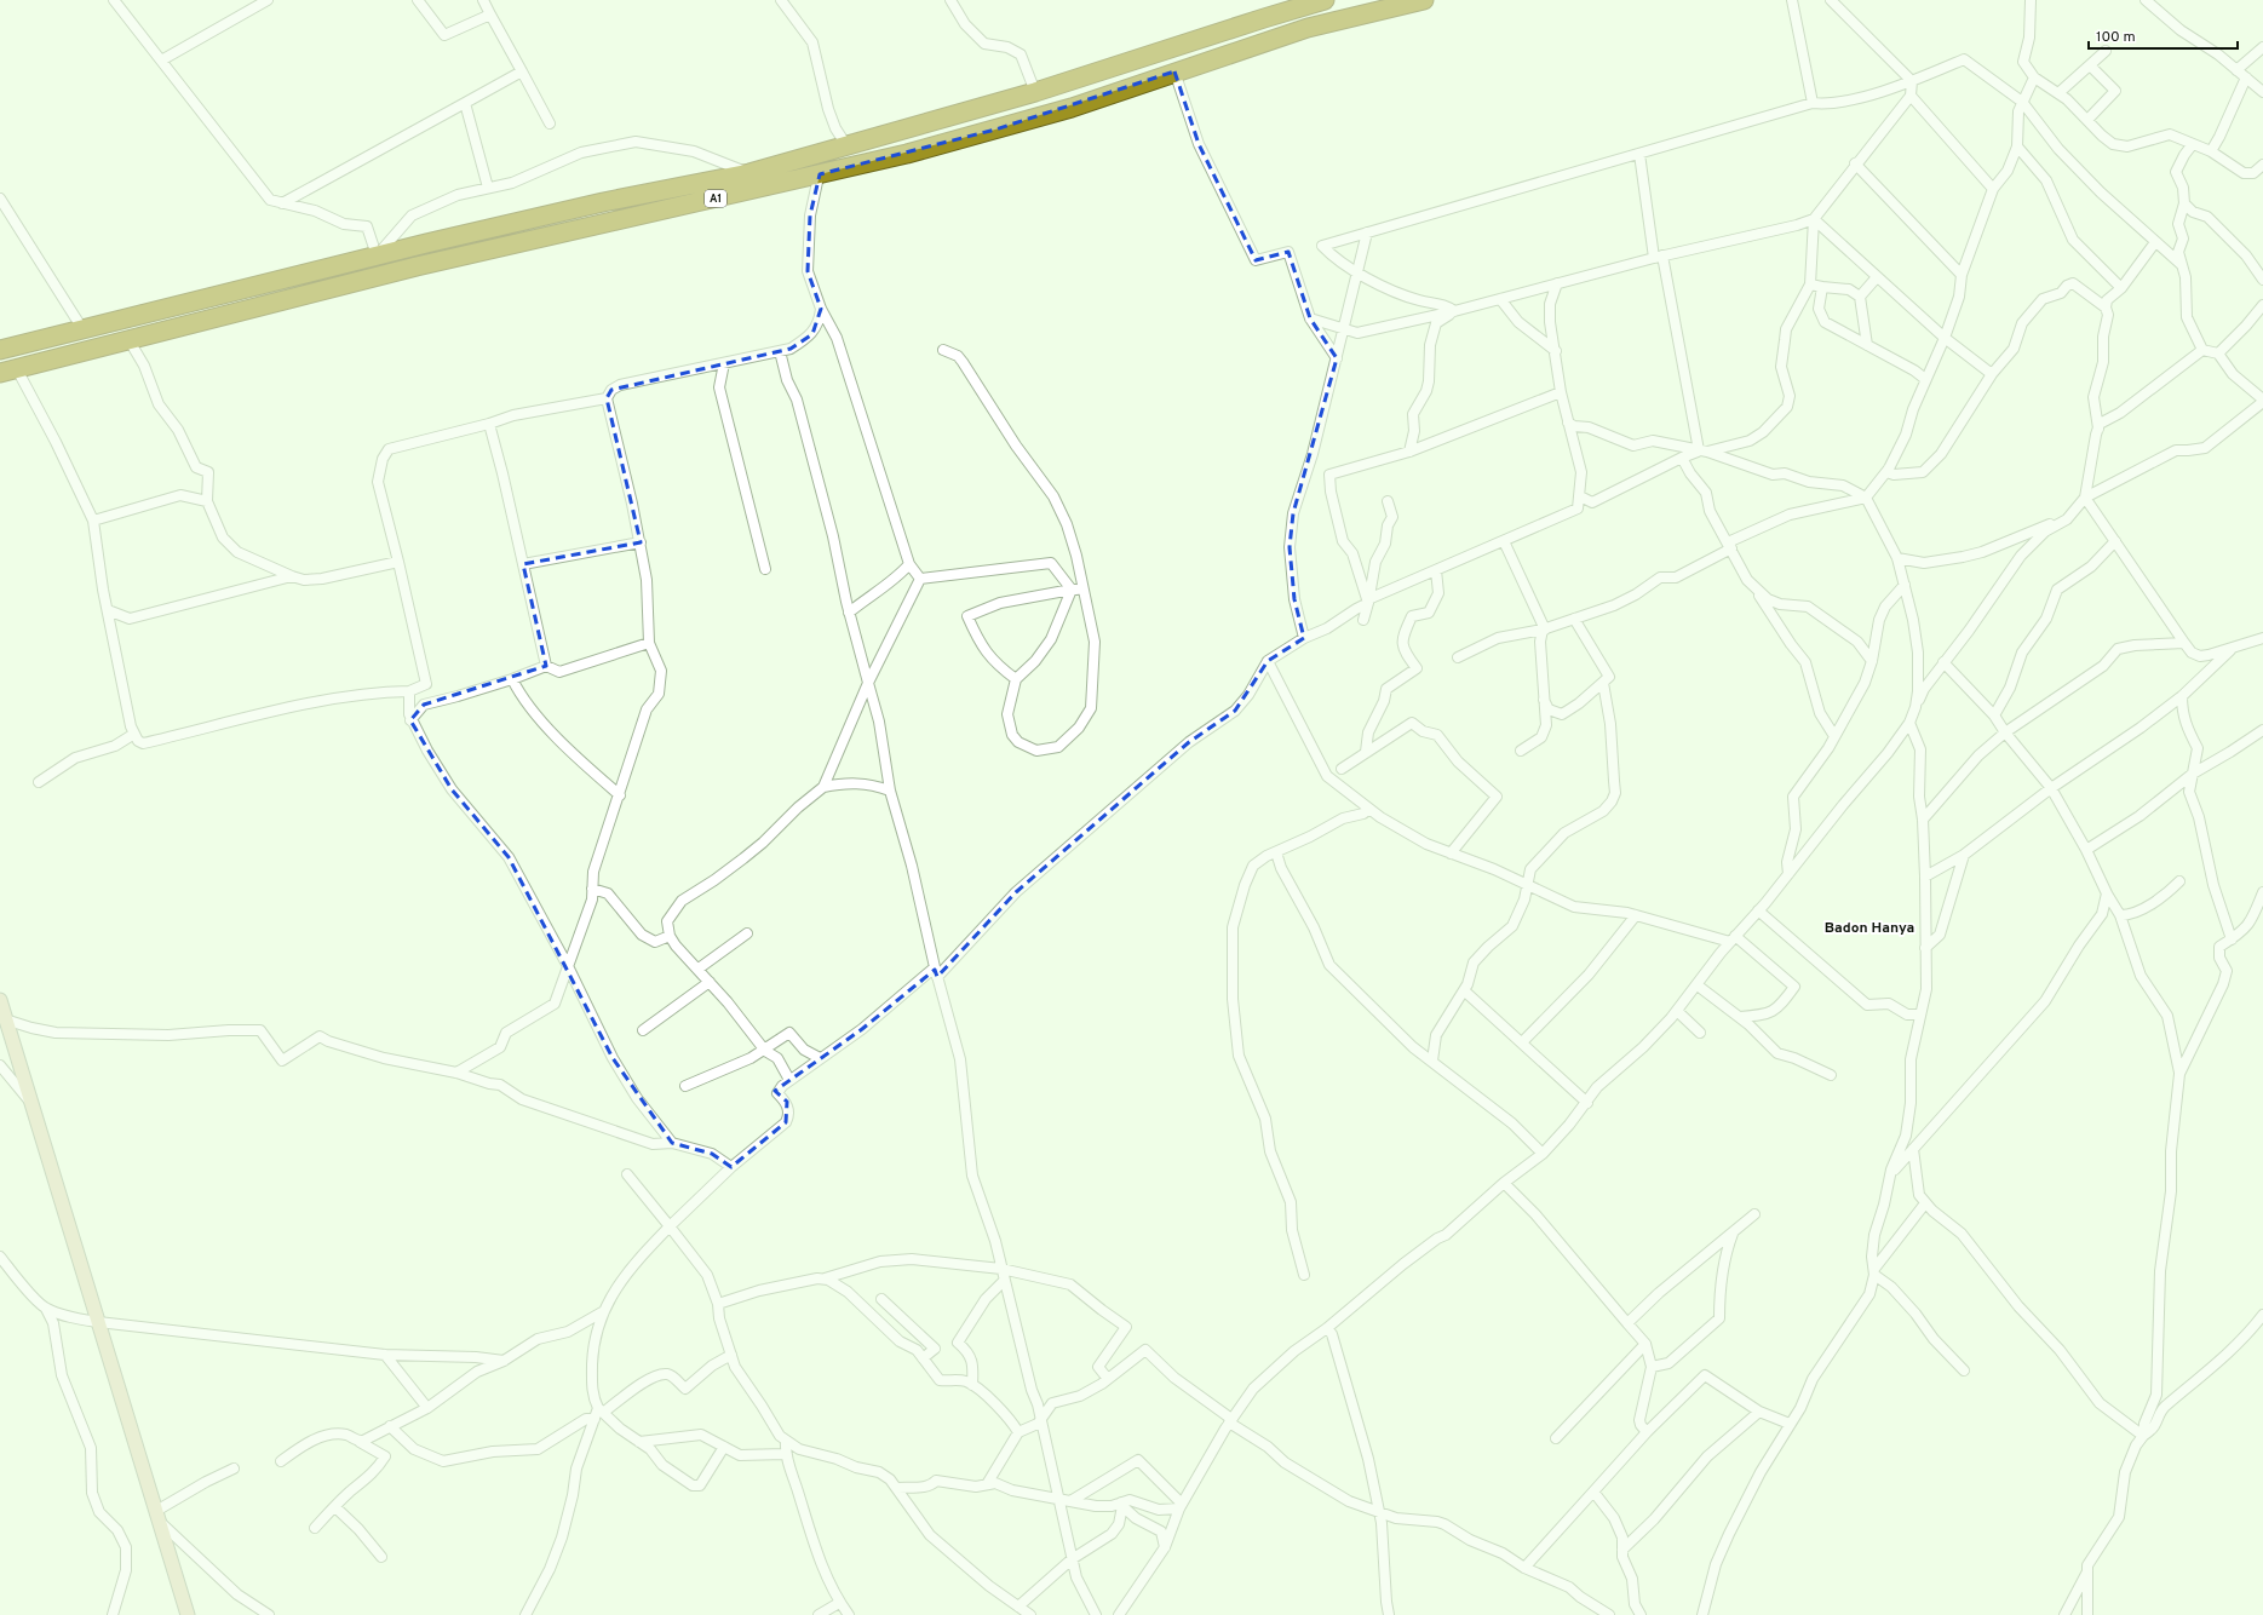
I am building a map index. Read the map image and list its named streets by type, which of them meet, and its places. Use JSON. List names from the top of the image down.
{
  "streets": {
    "highway": ["A1"]
  },
  "districts": ["Badon Hanya"],
  "scale_bar": "100 m"
}
